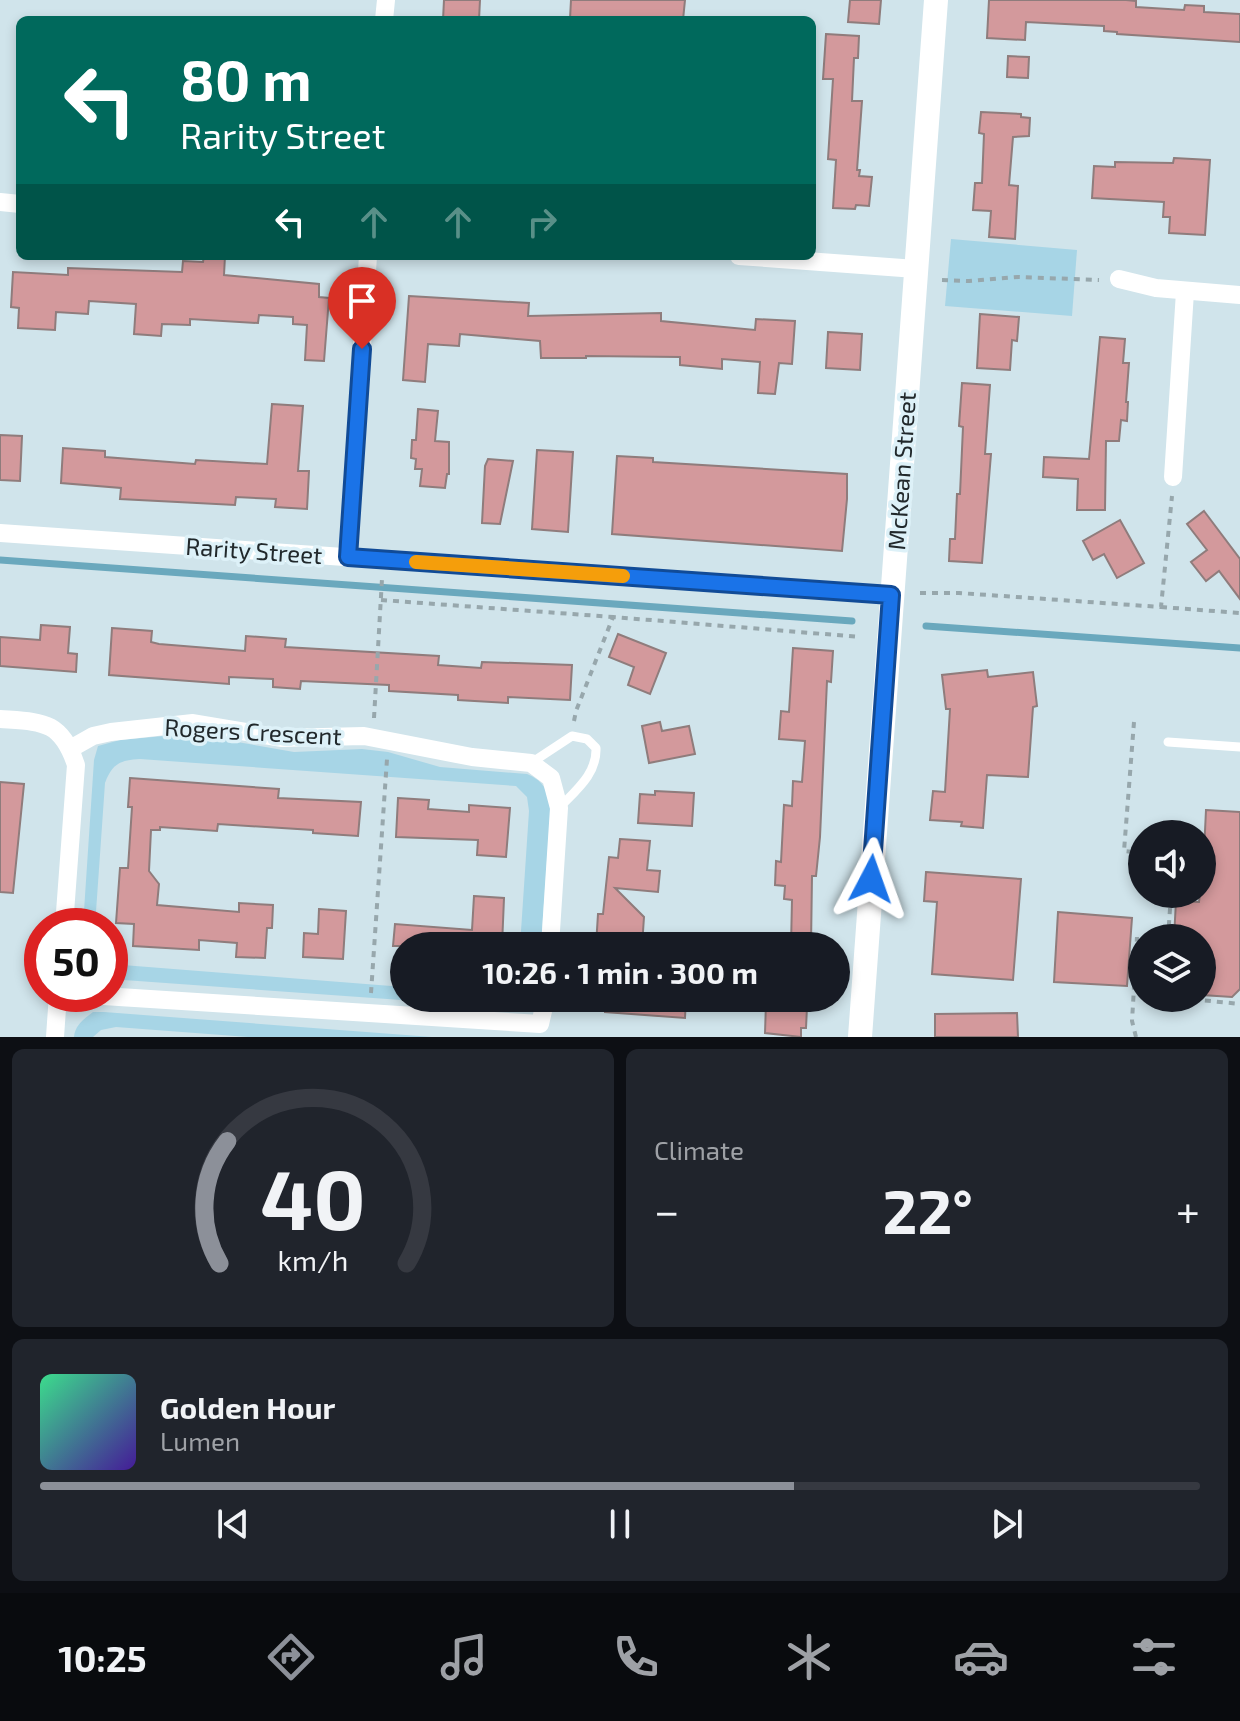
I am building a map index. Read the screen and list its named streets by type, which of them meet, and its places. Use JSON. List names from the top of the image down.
{
  "streets": {
    "main road": ["McKean Street"],
    "street": ["Rarity Street", "Rogers Crescent"]
  },
  "crossings": [
    ["McKean Street", "Rarity Street"]
  ],
  "page": {
    "turn": ["80 m", "Rarity Street"],
    "limit": "50",
    "trip": "10:26 · 1 min · 300 m",
    "tile": "Climate",
    "heat": ["−", "22°", "+"],
    "song": ["Golden Hour", "Lumen"],
    "tabs": "10:25",
    "gauge": ["40", "km/h"]
  }
}
